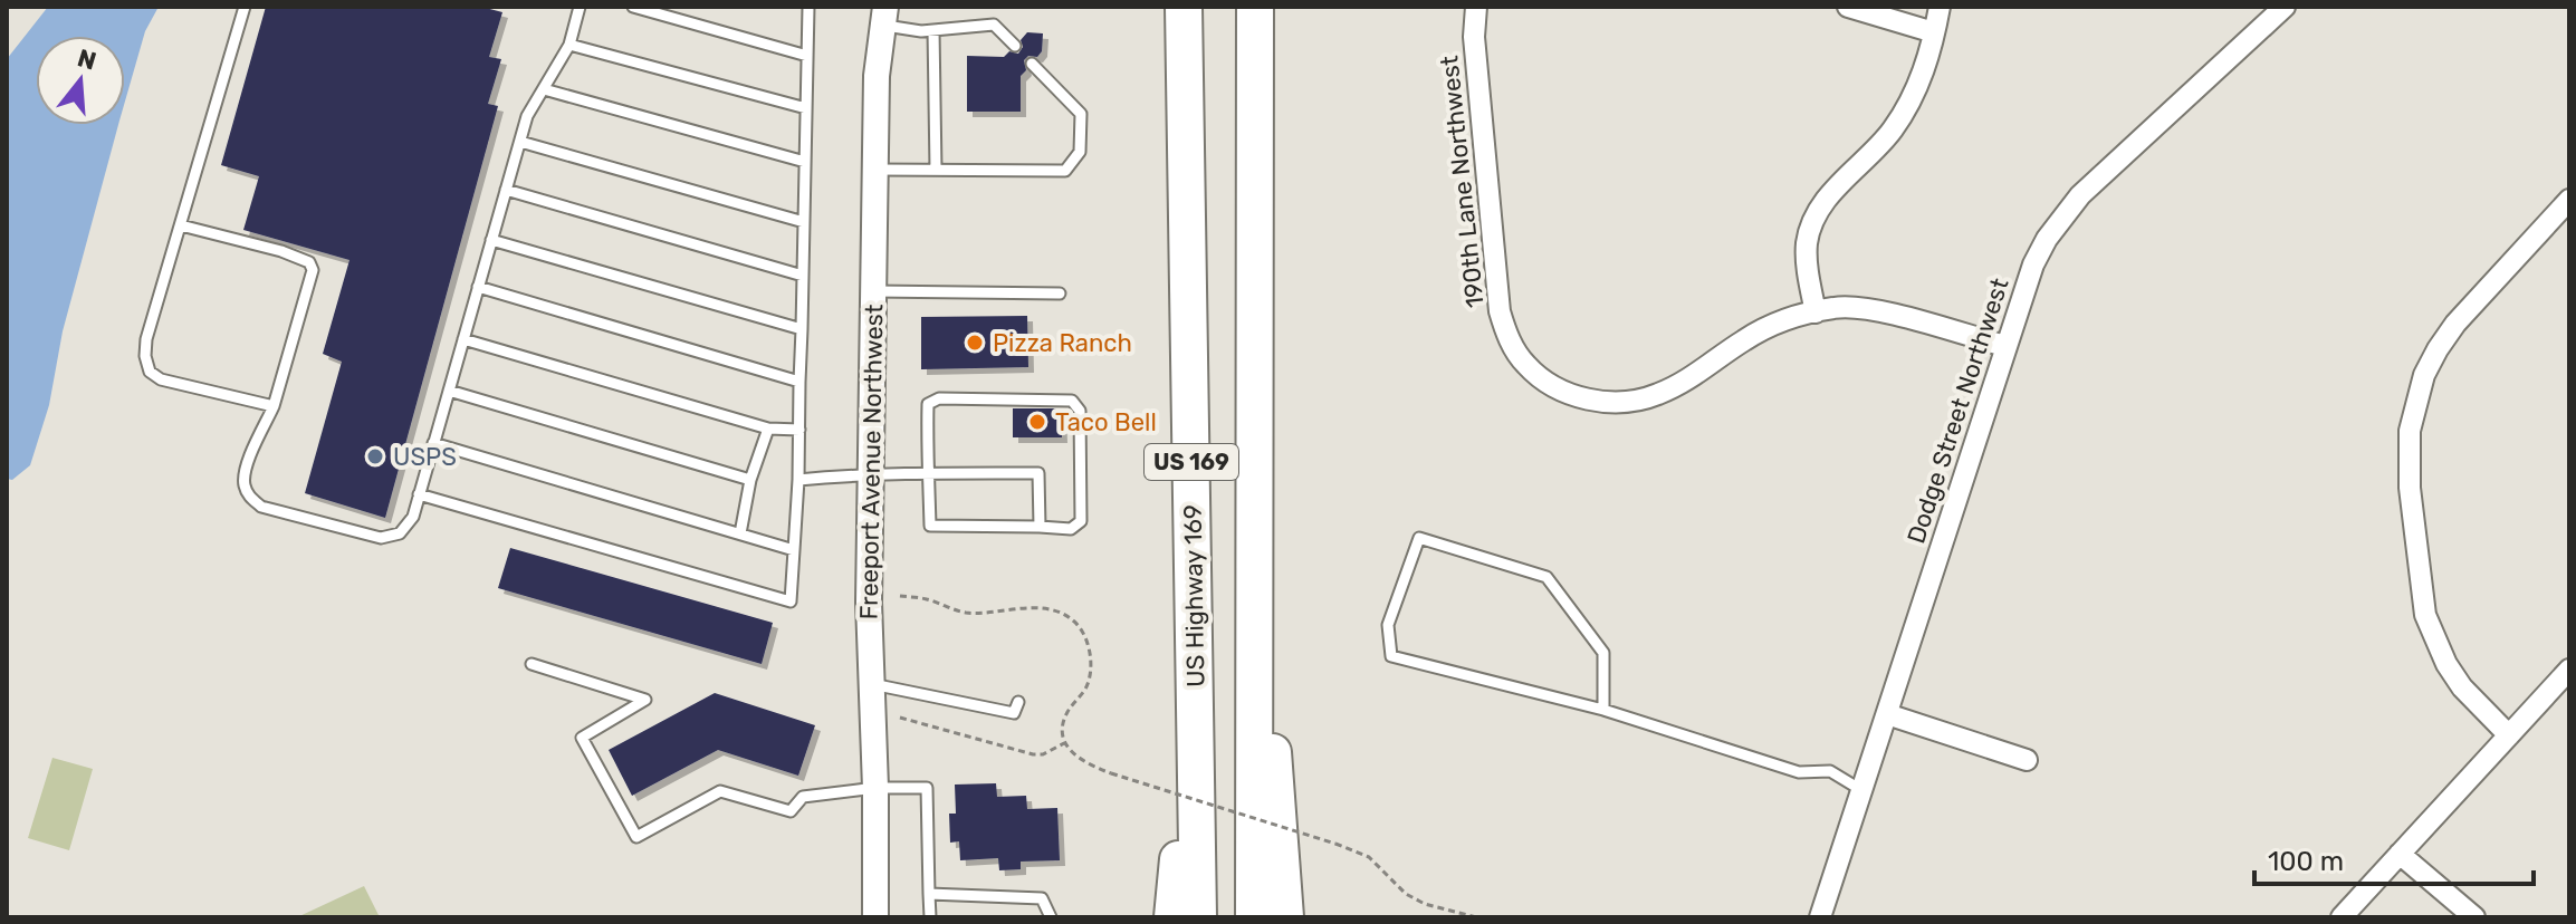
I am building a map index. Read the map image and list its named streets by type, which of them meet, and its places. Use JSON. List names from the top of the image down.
{
  "streets": {
    "highway": ["US 169", "US Highway 169"],
    "street": ["190th Lane Northwest", "Dodge Street Northwest", "Freeport Avenue Northwest"]
  },
  "crossings": [
    ["190th Lane Northwest", "Dodge Street Northwest"]
  ],
  "places": ["Pizza Ranch", "Taco Bell", "USPS"],
  "scale_bar": "100 m",
  "north": "top"
}
